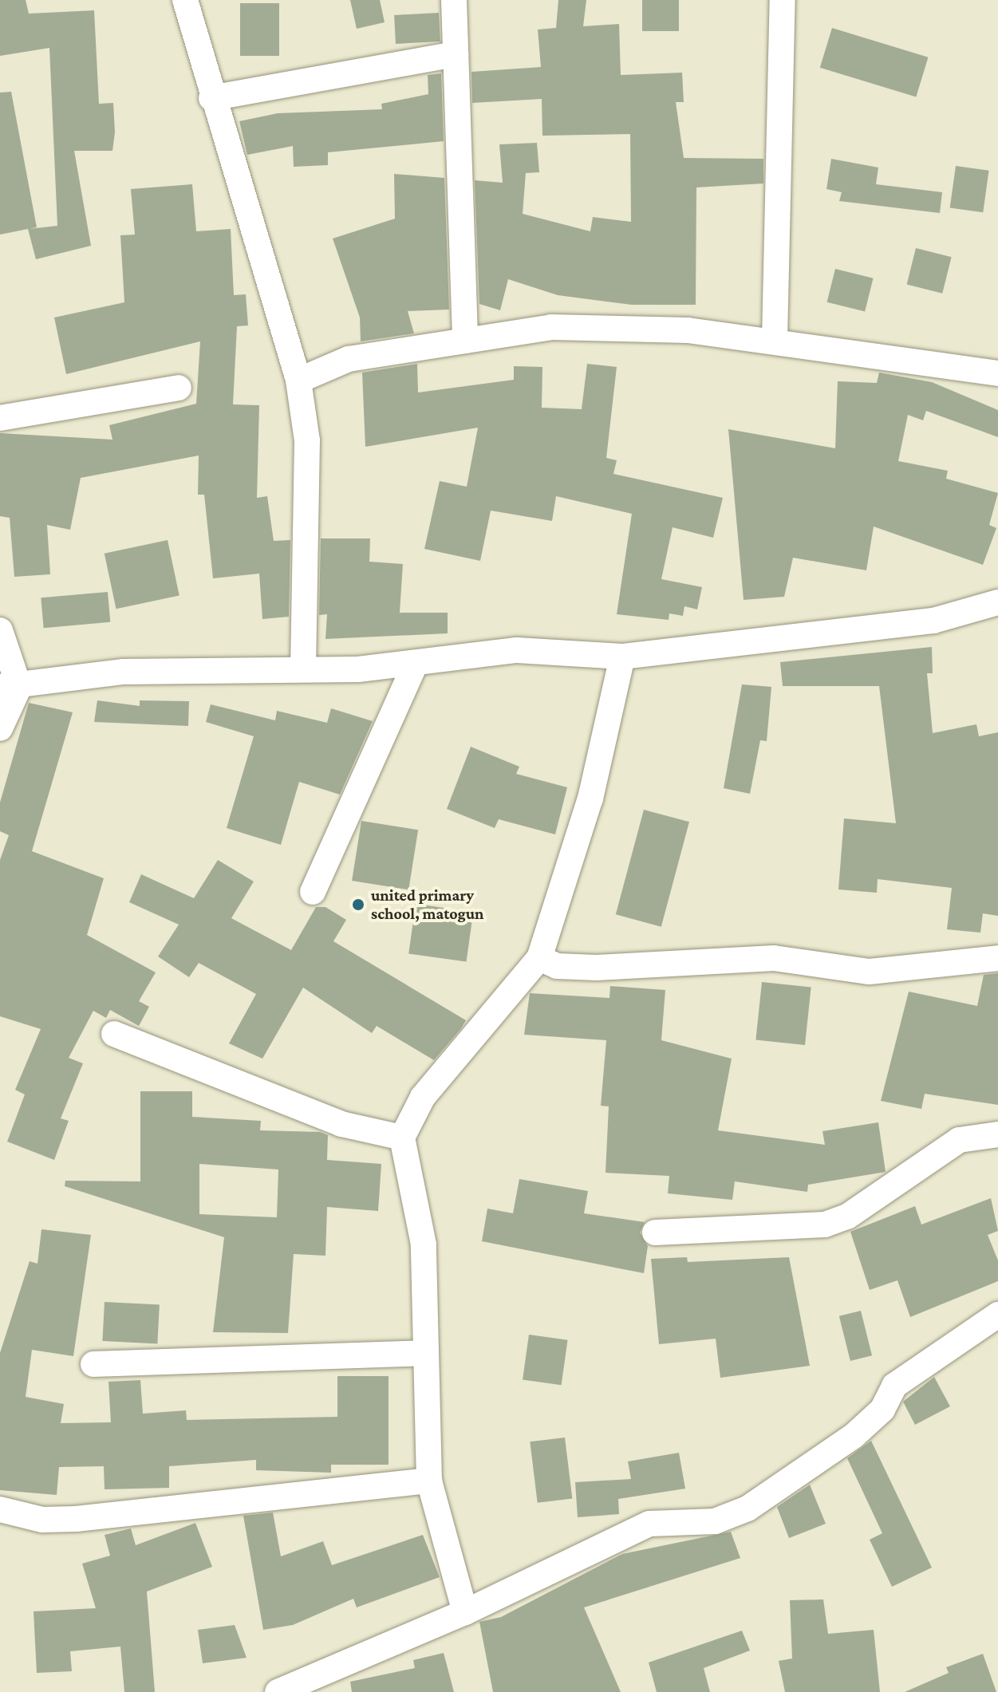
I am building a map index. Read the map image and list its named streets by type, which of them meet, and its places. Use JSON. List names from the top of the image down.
{
  "places": ["united primary school, matogun"]
}
